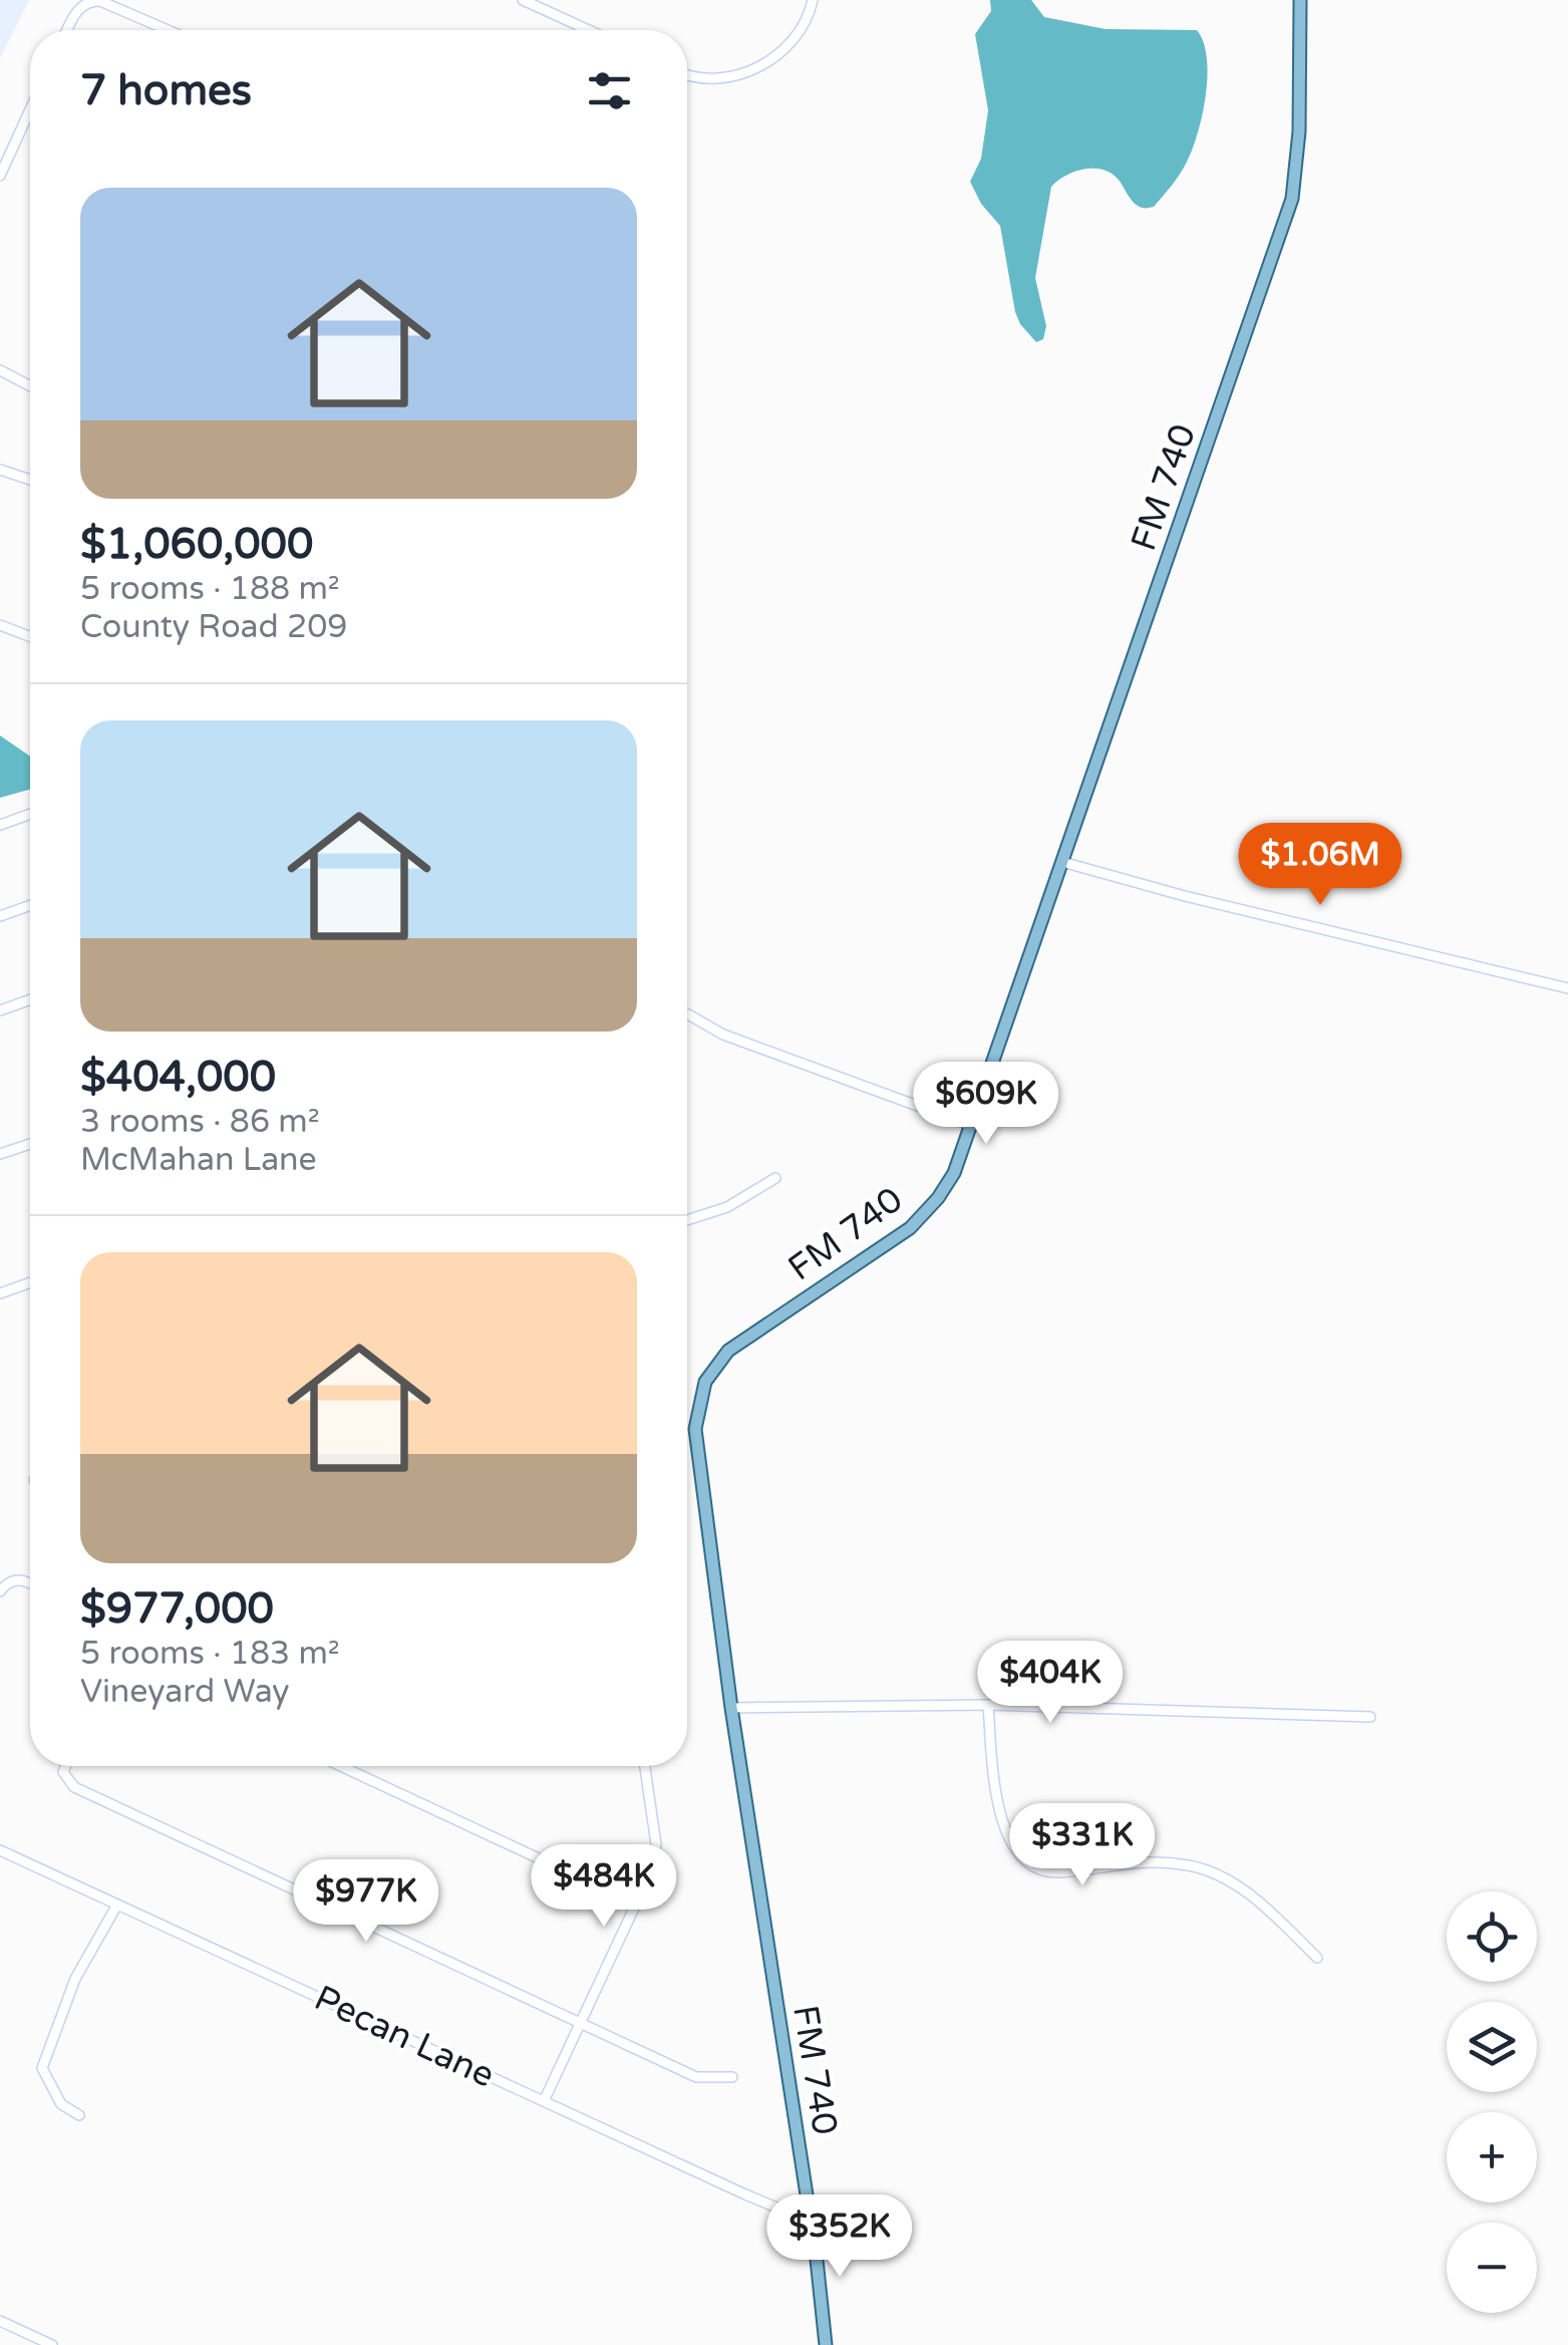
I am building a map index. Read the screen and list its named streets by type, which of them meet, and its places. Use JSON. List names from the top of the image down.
{
  "streets": {
    "main road": ["FM 740"],
    "street": ["Pecan Lane"]
  },
  "crossings": [
    ["FM 740", "Pecan Lane"]
  ],
  "page": {
    "heading": "7 homes",
    "list": [
      {
        "name": "$1,060,000",
        "note": "5 rooms · 188 m² · County Road 209"
      },
      {
        "name": "$404,000",
        "note": "3 rooms · 86 m² · McMahan Lane"
      },
      {
        "name": "$977,000",
        "note": "5 rooms · 183 m² · Vineyard Way"
      }
    ],
    "price": [
      "$1.06M",
      "$609K",
      "$404K",
      "$331K",
      "$484K",
      "$977K",
      "$352K"
    ],
    "map_buttons": ["+", "−"]
  }
}
